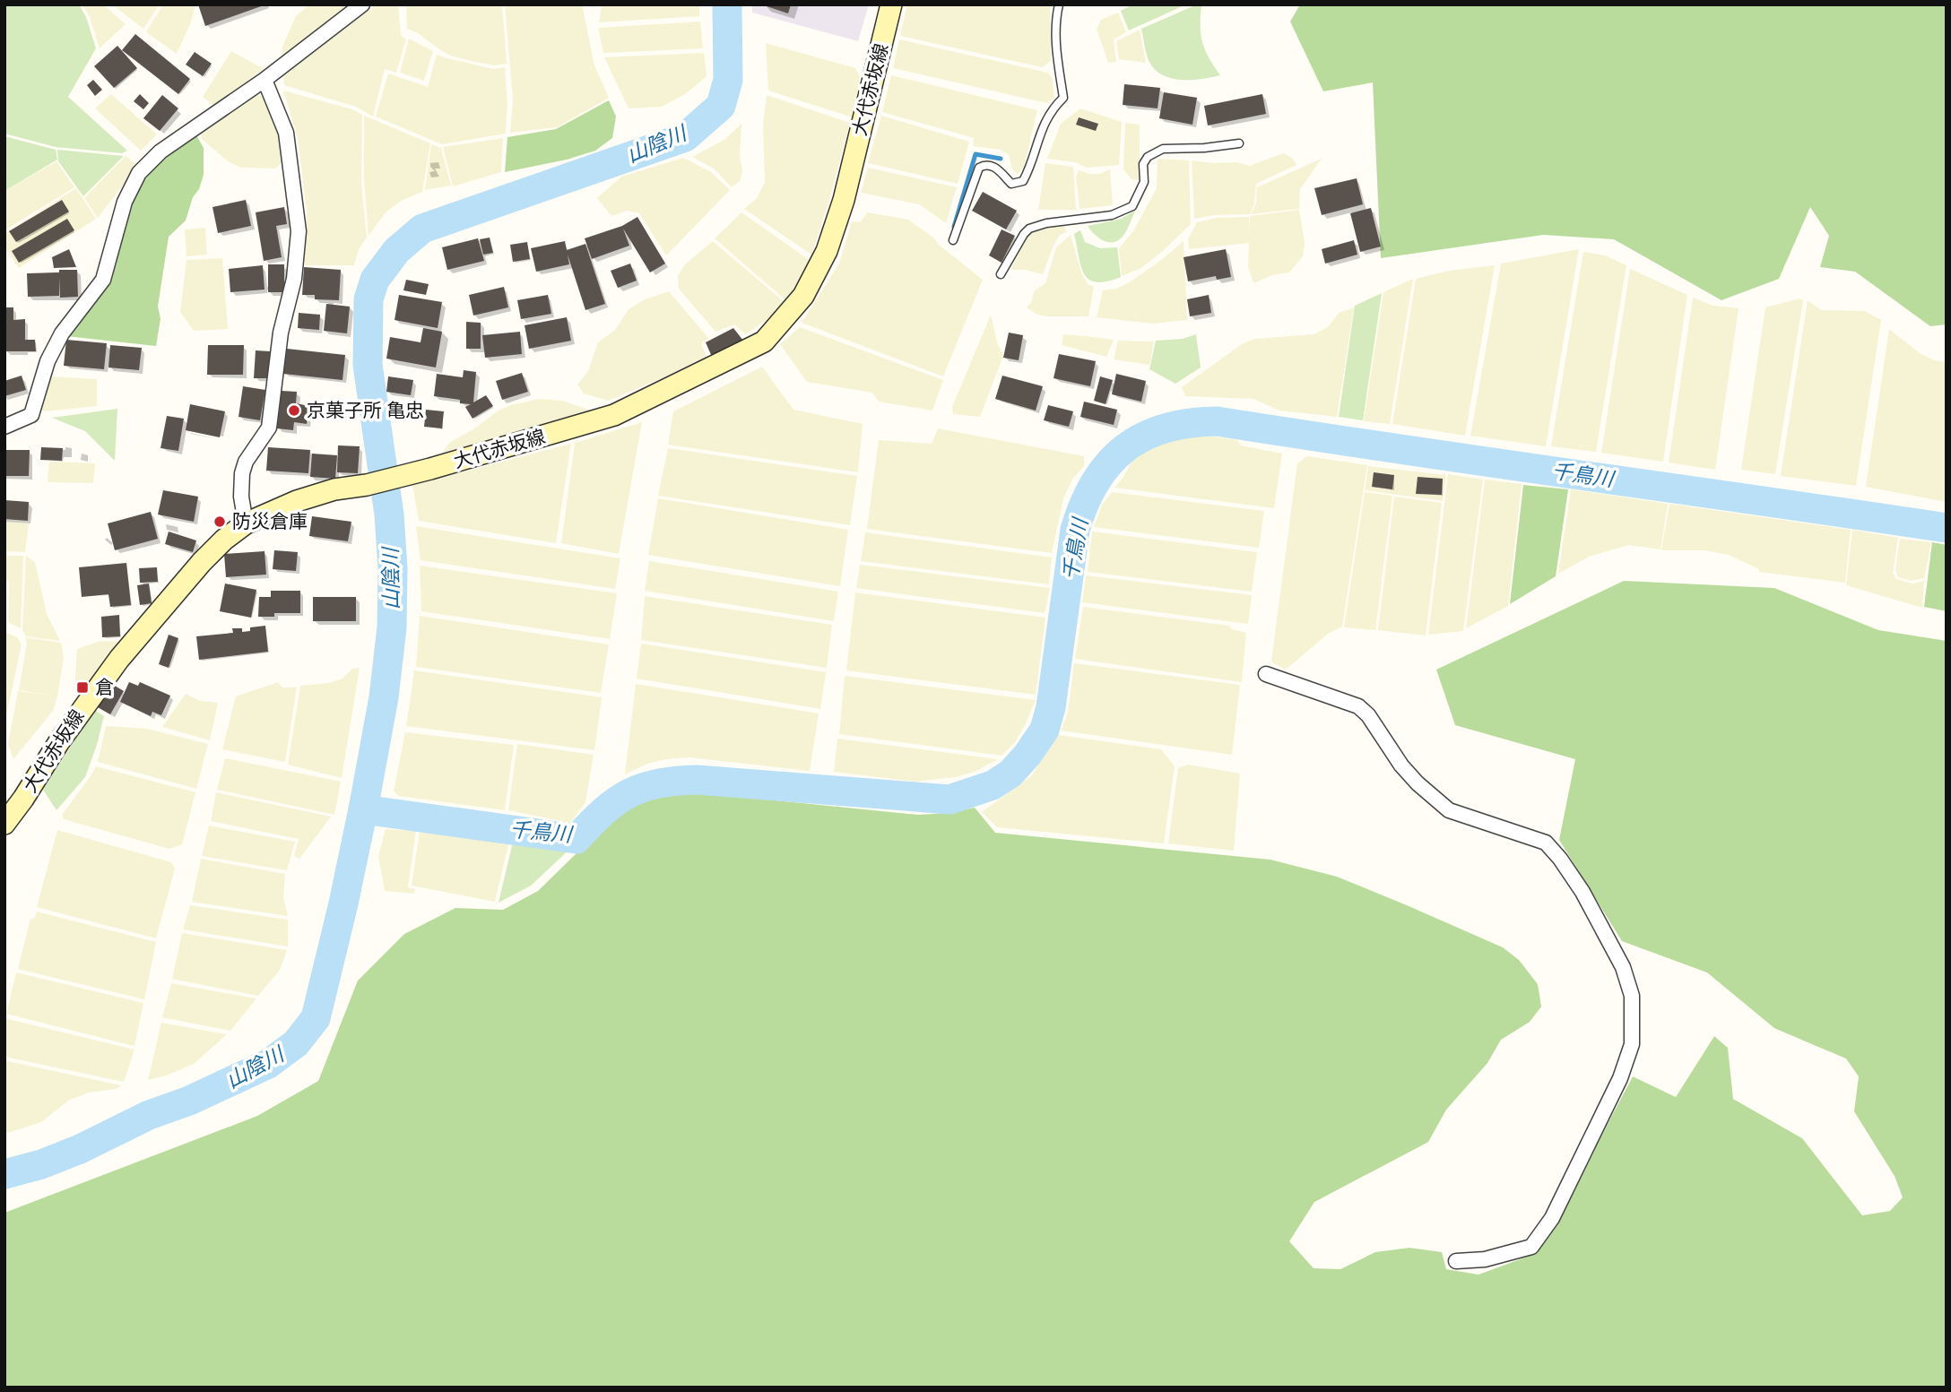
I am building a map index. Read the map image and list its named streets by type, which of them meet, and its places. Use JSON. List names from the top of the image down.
{
  "streets": {
    "main road": ["大代赤坂線"]
  },
  "water": ["山陰川", "千鳥川"],
  "places": {
    "other": ["京菓子所 亀忠", "防災倉庫"],
    "transit": ["倉"]
  }
}
